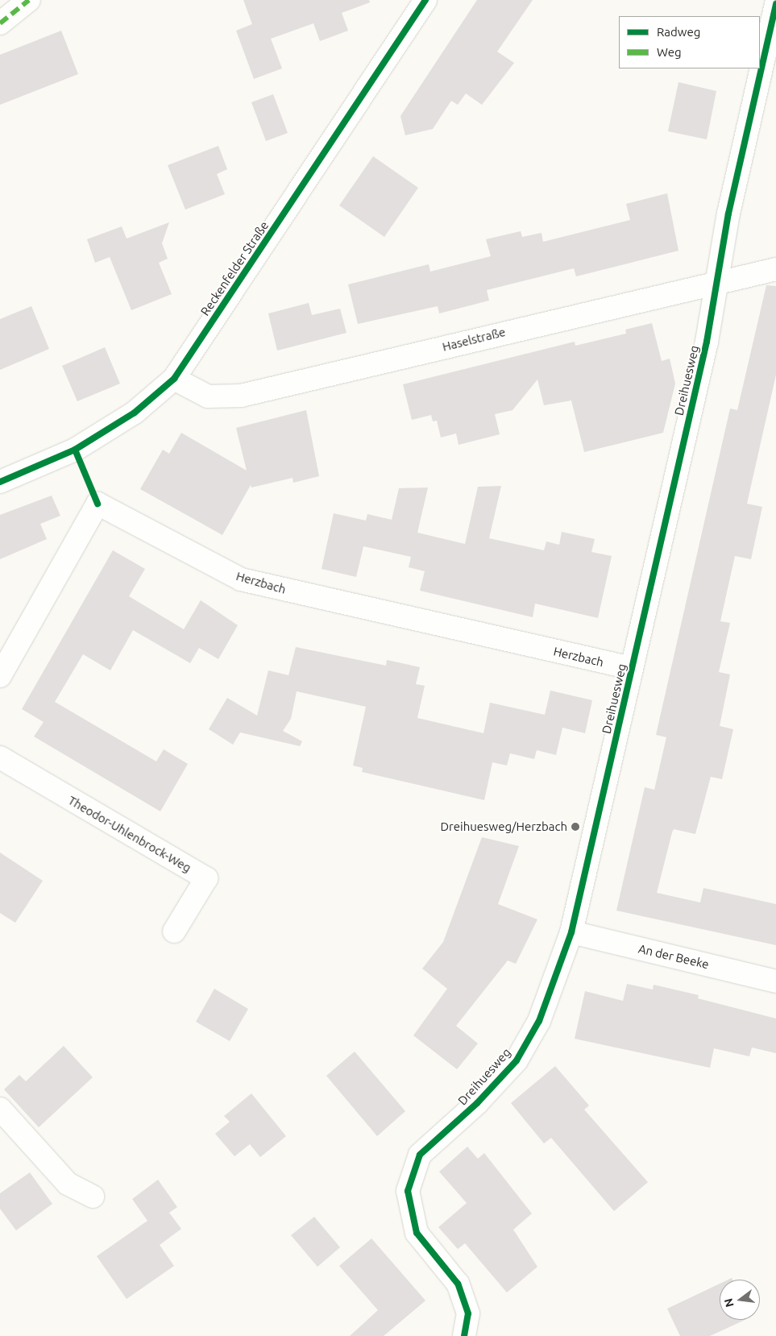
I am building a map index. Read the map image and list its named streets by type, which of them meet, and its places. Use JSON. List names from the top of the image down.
{
  "streets": {
    "street": [
      "Reckenfelder Straße",
      "Haselstraße",
      "Dreihuesweg",
      "Herzbach",
      "Theodor-Uhlenbrock-Weg",
      "An der Beeke"
    ]
  },
  "crossings": [
    ["Reckenfelder Straße", "Haselstraße"],
    ["Haselstraße", "Dreihuesweg"],
    ["Dreihuesweg", "Herzbach"],
    ["Dreihuesweg", "An der Beeke"]
  ],
  "places": ["Dreihuesweg/Herzbach"],
  "legend": ["Radweg", "Weg"],
  "north": "left"
}
